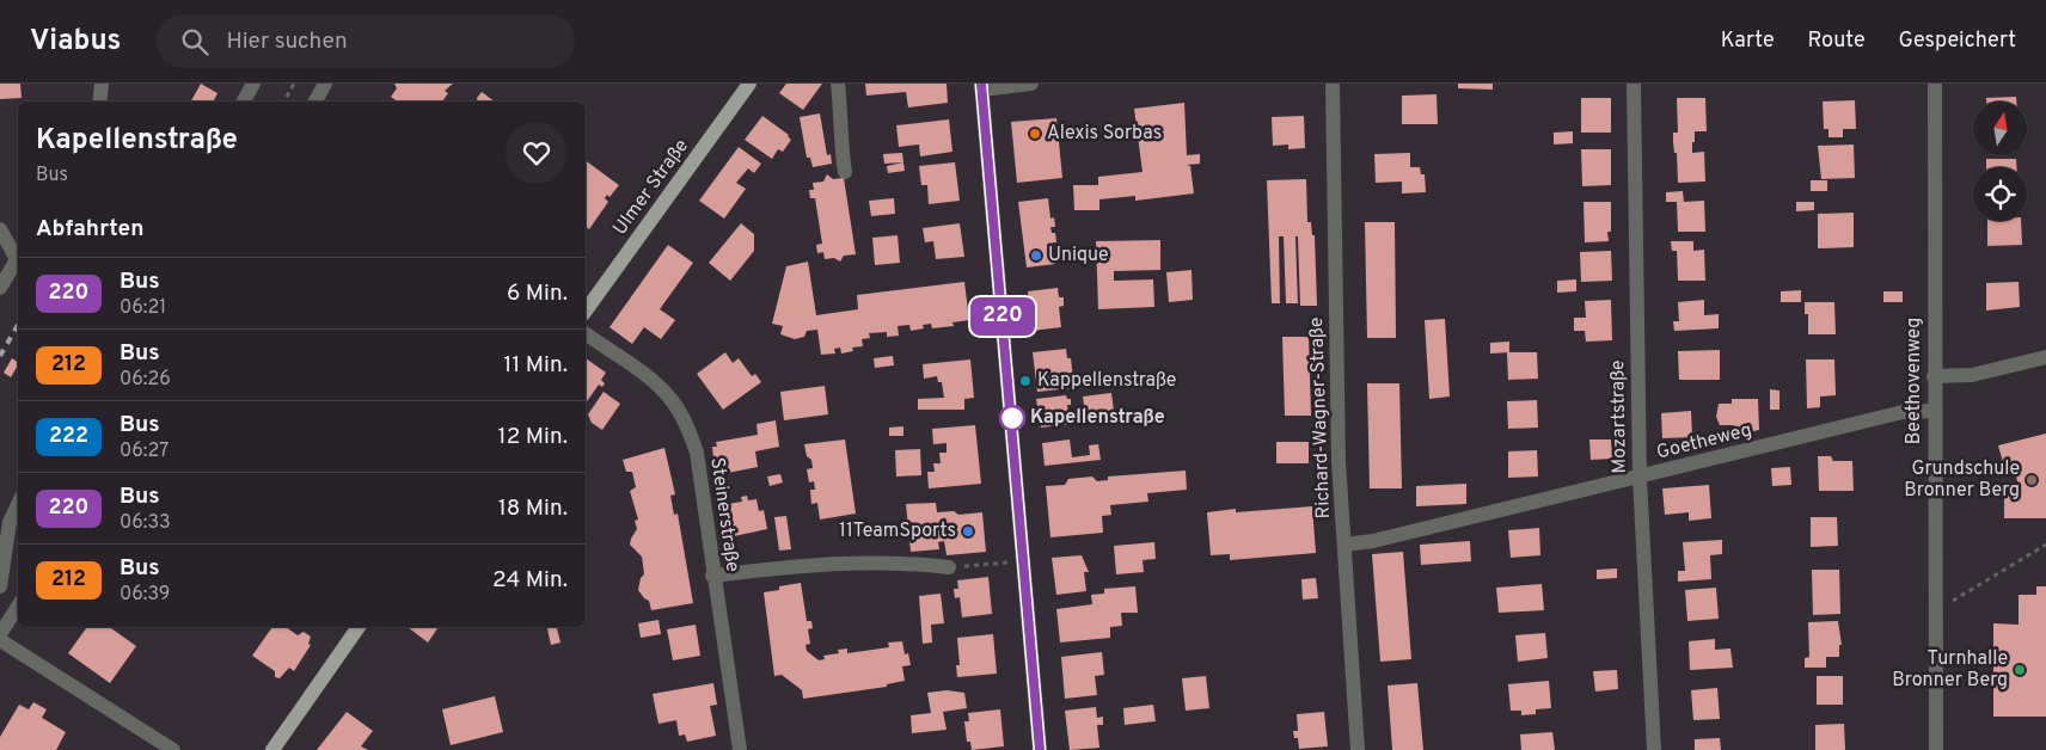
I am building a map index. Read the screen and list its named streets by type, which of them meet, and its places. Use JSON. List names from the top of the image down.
{
  "streets": {
    "main road": ["Ulmer Straße"],
    "street": [
      "Beethovenweg",
      "Mozartstraße",
      "Richard-Wagner-Straße",
      "Goetheweg",
      "Steinerstraße"
    ]
  },
  "crossings": [
    ["Beethovenweg", "Goetheweg"],
    ["Mozartstraße", "Goetheweg"],
    ["Richard-Wagner-Straße", "Goetheweg"]
  ],
  "places": [
    "Alexis Sorbas",
    "Unique",
    "Kappellenstraße",
    "Kapellenstraße",
    "Grundschule Bronner Berg",
    "11TeamSports",
    "Turnhalle Bronner Berg"
  ],
  "lines": ["bus line 220"],
  "north": "top",
  "page": {
    "header": "Viabus",
    "search": "Hier suchen",
    "nav": ["Karte", "Route", "Gespeichert"],
    "on_map": "220",
    "heading": [
      ["Kapellenstraße", "Bus"],
      "Abfahrten"
    ],
    "list": [
      {
        "mark": "220",
        "name": "Bus",
        "note": "06:21",
        "value": "6 Min."
      },
      {
        "mark": "212",
        "name": "Bus",
        "note": "06:26",
        "value": "11 Min."
      },
      {
        "mark": "222",
        "name": "Bus",
        "note": "06:27",
        "value": "12 Min."
      },
      {
        "mark": "220",
        "name": "Bus",
        "note": "06:33",
        "value": "18 Min."
      },
      {
        "mark": "212",
        "name": "Bus",
        "note": "06:39",
        "value": "24 Min."
      }
    ]
  }
}
